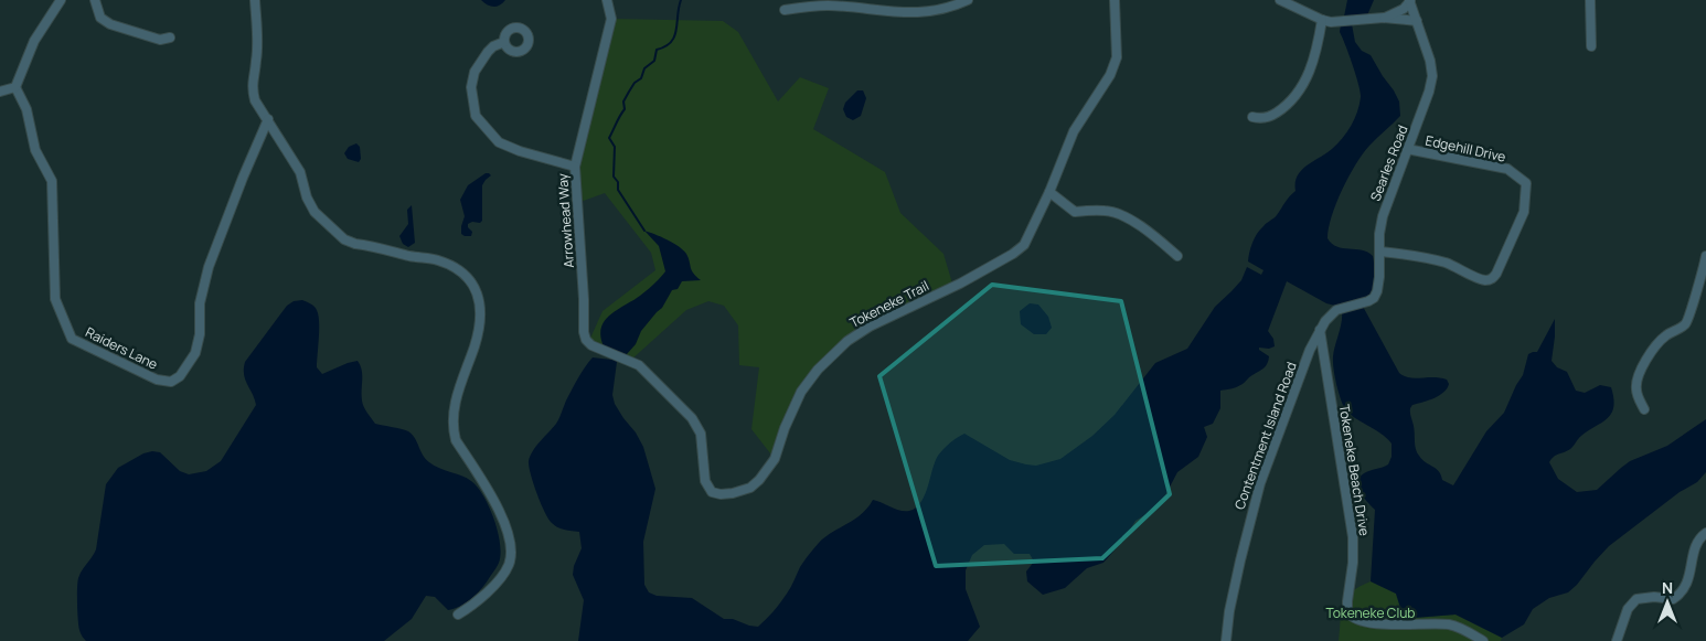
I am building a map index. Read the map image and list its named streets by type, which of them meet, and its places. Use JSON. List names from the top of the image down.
{
  "streets": {
    "street": [
      "Edgehill Drive",
      "Searles Road",
      "Arrowhead Way",
      "Tokeneke Trail",
      "Raiders Lane",
      "Contentment Island Road",
      "Tokeneke Beach Drive"
    ]
  },
  "crossings": [
    ["Edgehill Drive", "Searles Road"],
    ["Searles Road", "Contentment Island Road"],
    ["Arrowhead Way", "Tokeneke Trail"],
    ["Contentment Island Road", "Tokeneke Beach Drive"]
  ],
  "parks": ["Tokeneke Club"],
  "north": "top"
}
